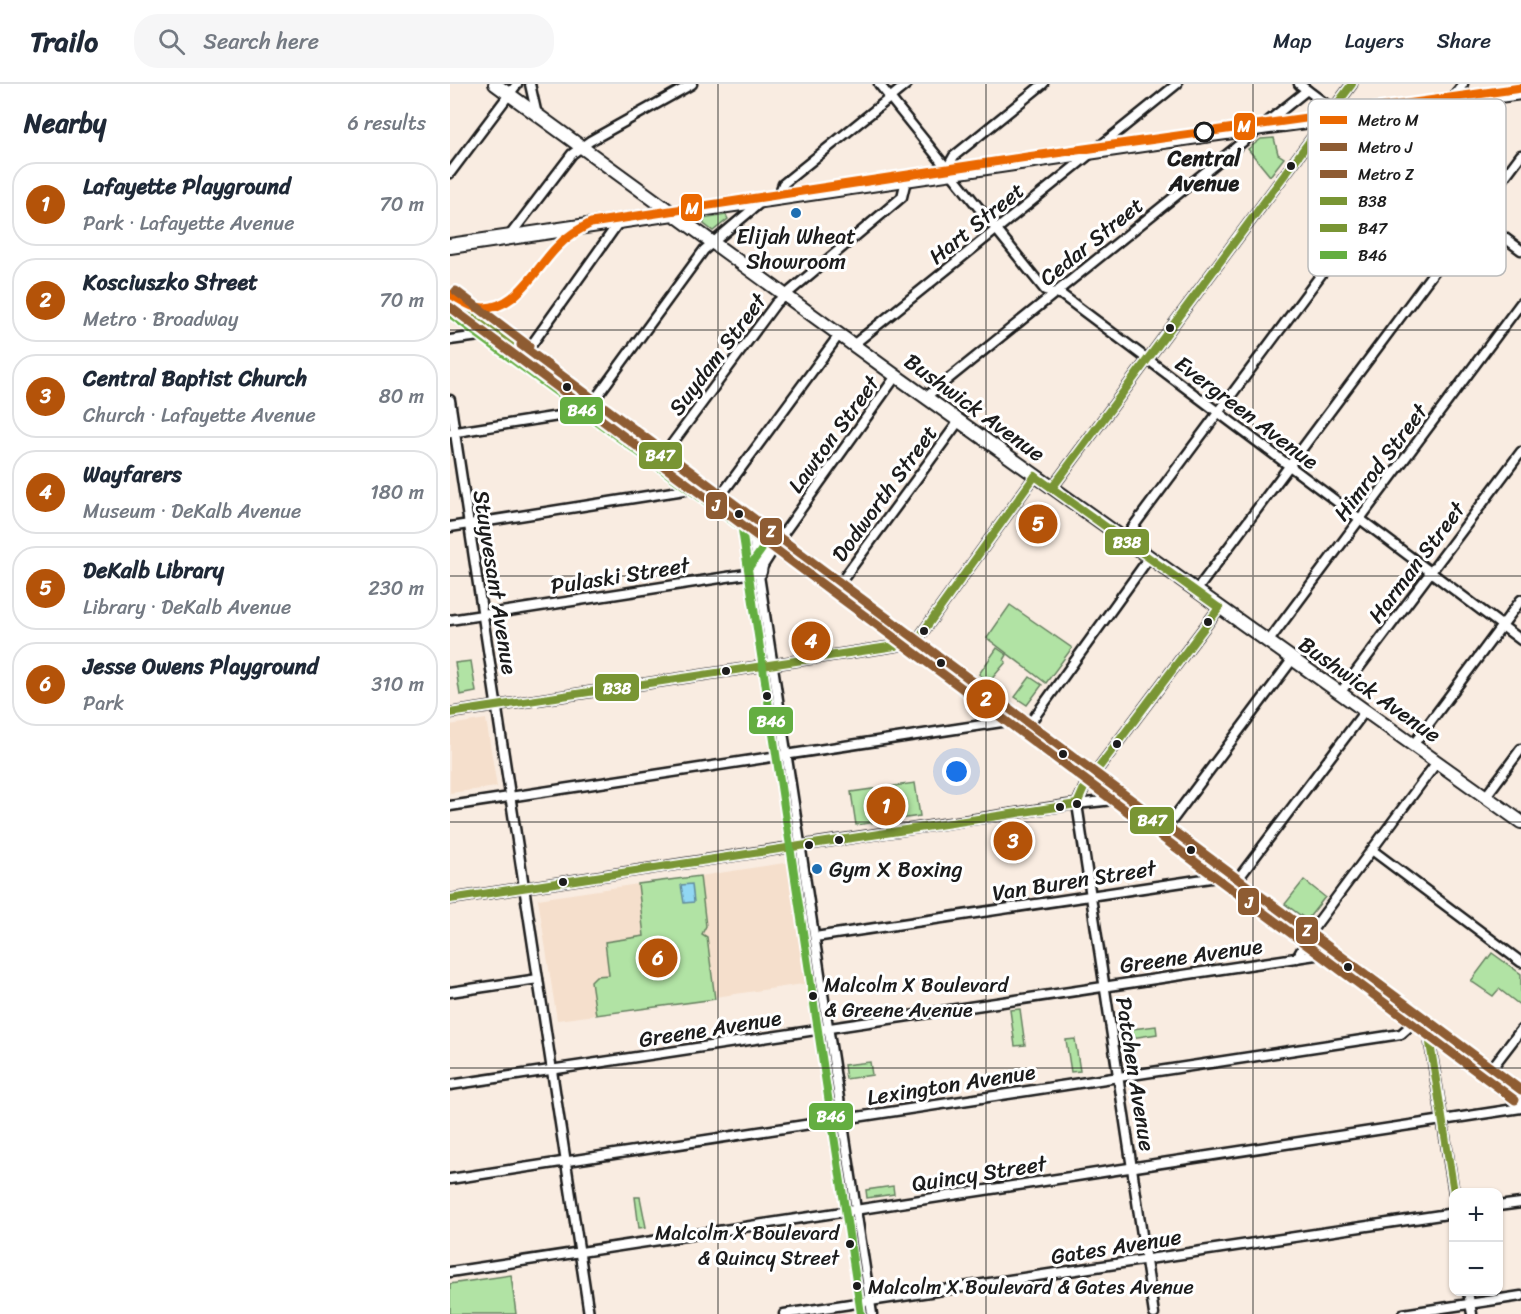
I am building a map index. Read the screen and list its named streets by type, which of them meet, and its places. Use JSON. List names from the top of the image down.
{
  "streets": {
    "main road": ["Bushwick Avenue"],
    "street": [
      "Hart Street",
      "Cedar Street",
      "Suydam Street",
      "Evergreen Avenue",
      "Lawton Street",
      "Himrod Street",
      "Dodworth Street",
      "Harman Street",
      "Pulaski Street",
      "Stuyvesant Avenue",
      "Van Buren Street",
      "Greene Avenue",
      "Patchen Avenue",
      "Lexington Avenue",
      "Quincy Street",
      "Gates Avenue"
    ]
  },
  "crossings": [
    ["Hart Street", "Bushwick Avenue"],
    ["Hart Street", "Evergreen Avenue"],
    ["Cedar Street", "Bushwick Avenue"],
    ["Cedar Street", "Evergreen Avenue"],
    ["Suydam Street", "Bushwick Avenue"],
    ["Bushwick Avenue", "Lawton Street"],
    ["Bushwick Avenue", "Himrod Street"],
    ["Bushwick Avenue", "Dodworth Street"],
    ["Bushwick Avenue", "Harman Street"],
    ["Bushwick Avenue", "Greene Avenue"],
    ["Evergreen Avenue", "Himrod Street"],
    ["Evergreen Avenue", "Harman Street"],
    ["Pulaski Street", "Stuyvesant Avenue"],
    ["Stuyvesant Avenue", "Greene Avenue"],
    ["Stuyvesant Avenue", "Lexington Avenue"],
    ["Stuyvesant Avenue", "Quincy Street"],
    ["Van Buren Street", "Patchen Avenue"],
    ["Greene Avenue", "Patchen Avenue"],
    ["Patchen Avenue", "Lexington Avenue"],
    ["Patchen Avenue", "Quincy Street"],
    ["Patchen Avenue", "Gates Avenue"]
  ],
  "places": [
    "Central Avenue",
    "Elijah Wheat Showroom",
    "Gym X Boxing",
    "Malcolm X Boulevard & Greene Avenue",
    "Malcolm X Boulevard & Quincy Street",
    "Malcolm X Boulevard & Gates Avenue"
  ],
  "lines": [
    "transit line B38",
    "metro line M",
    "metro line Z",
    "transit line B47",
    "metro line J",
    "transit line B46"
  ],
  "legend": [
    "Metro M",
    "Metro J",
    "Metro Z",
    "B38",
    "B47",
    "B46"
  ],
  "page": {
    "header": "Trailo",
    "search": "Search here",
    "nav": ["Map", "Layers", "Share"],
    "heading": ["Nearby", "6 results"],
    "list": [
      {
        "mark": "1",
        "name": "Lafayette Playground",
        "note": "Park · Lafayette Avenue",
        "value": "70 m"
      },
      {
        "mark": "2",
        "name": "Kosciuszko Street",
        "note": "Metro · Broadway",
        "value": "70 m"
      },
      {
        "mark": "3",
        "name": "Central Baptist Church",
        "note": "Church · Lafayette Avenue",
        "value": "80 m"
      },
      {
        "mark": "4",
        "name": "Wayfarers",
        "note": "Museum · DeKalb Avenue",
        "value": "180 m"
      },
      {
        "mark": "5",
        "name": "DeKalb Library",
        "note": "Library · DeKalb Avenue",
        "value": "230 m"
      },
      {
        "mark": "6",
        "name": "Jesse Owens Playground",
        "note": "Park",
        "value": "310 m"
      }
    ],
    "pins": [
      "5",
      "4",
      "2",
      "1",
      "3",
      "6"
    ],
    "map_buttons": ["+", "−"]
  }
}
